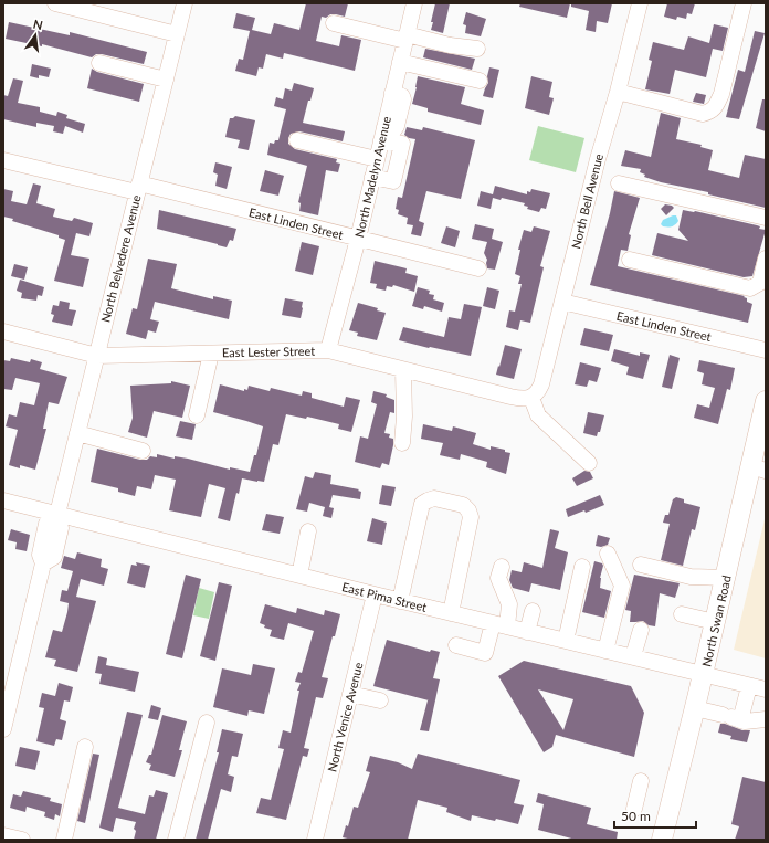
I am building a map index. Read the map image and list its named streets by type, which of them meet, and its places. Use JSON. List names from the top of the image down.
{
  "streets": {
    "main road": ["North Swan Road"],
    "street": [
      "North Madelyn Avenue",
      "North Bell Avenue",
      "East Linden Street",
      "North Belvedere Avenue",
      "East Lester Street",
      "East Pima Street",
      "North Venice Avenue"
    ]
  },
  "crossings": [
    ["North Madelyn Avenue", "East Linden Street"],
    ["North Madelyn Avenue", "East Lester Street"],
    ["North Bell Avenue", "East Linden Street"],
    ["North Bell Avenue", "East Lester Street"],
    ["East Linden Street", "North Belvedere Avenue"],
    ["North Belvedere Avenue", "East Lester Street"],
    ["North Belvedere Avenue", "East Pima Street"],
    ["East Pima Street", "North Swan Road"],
    ["East Pima Street", "North Venice Avenue"]
  ],
  "scale_bar": "50 m",
  "north": "top"
}
